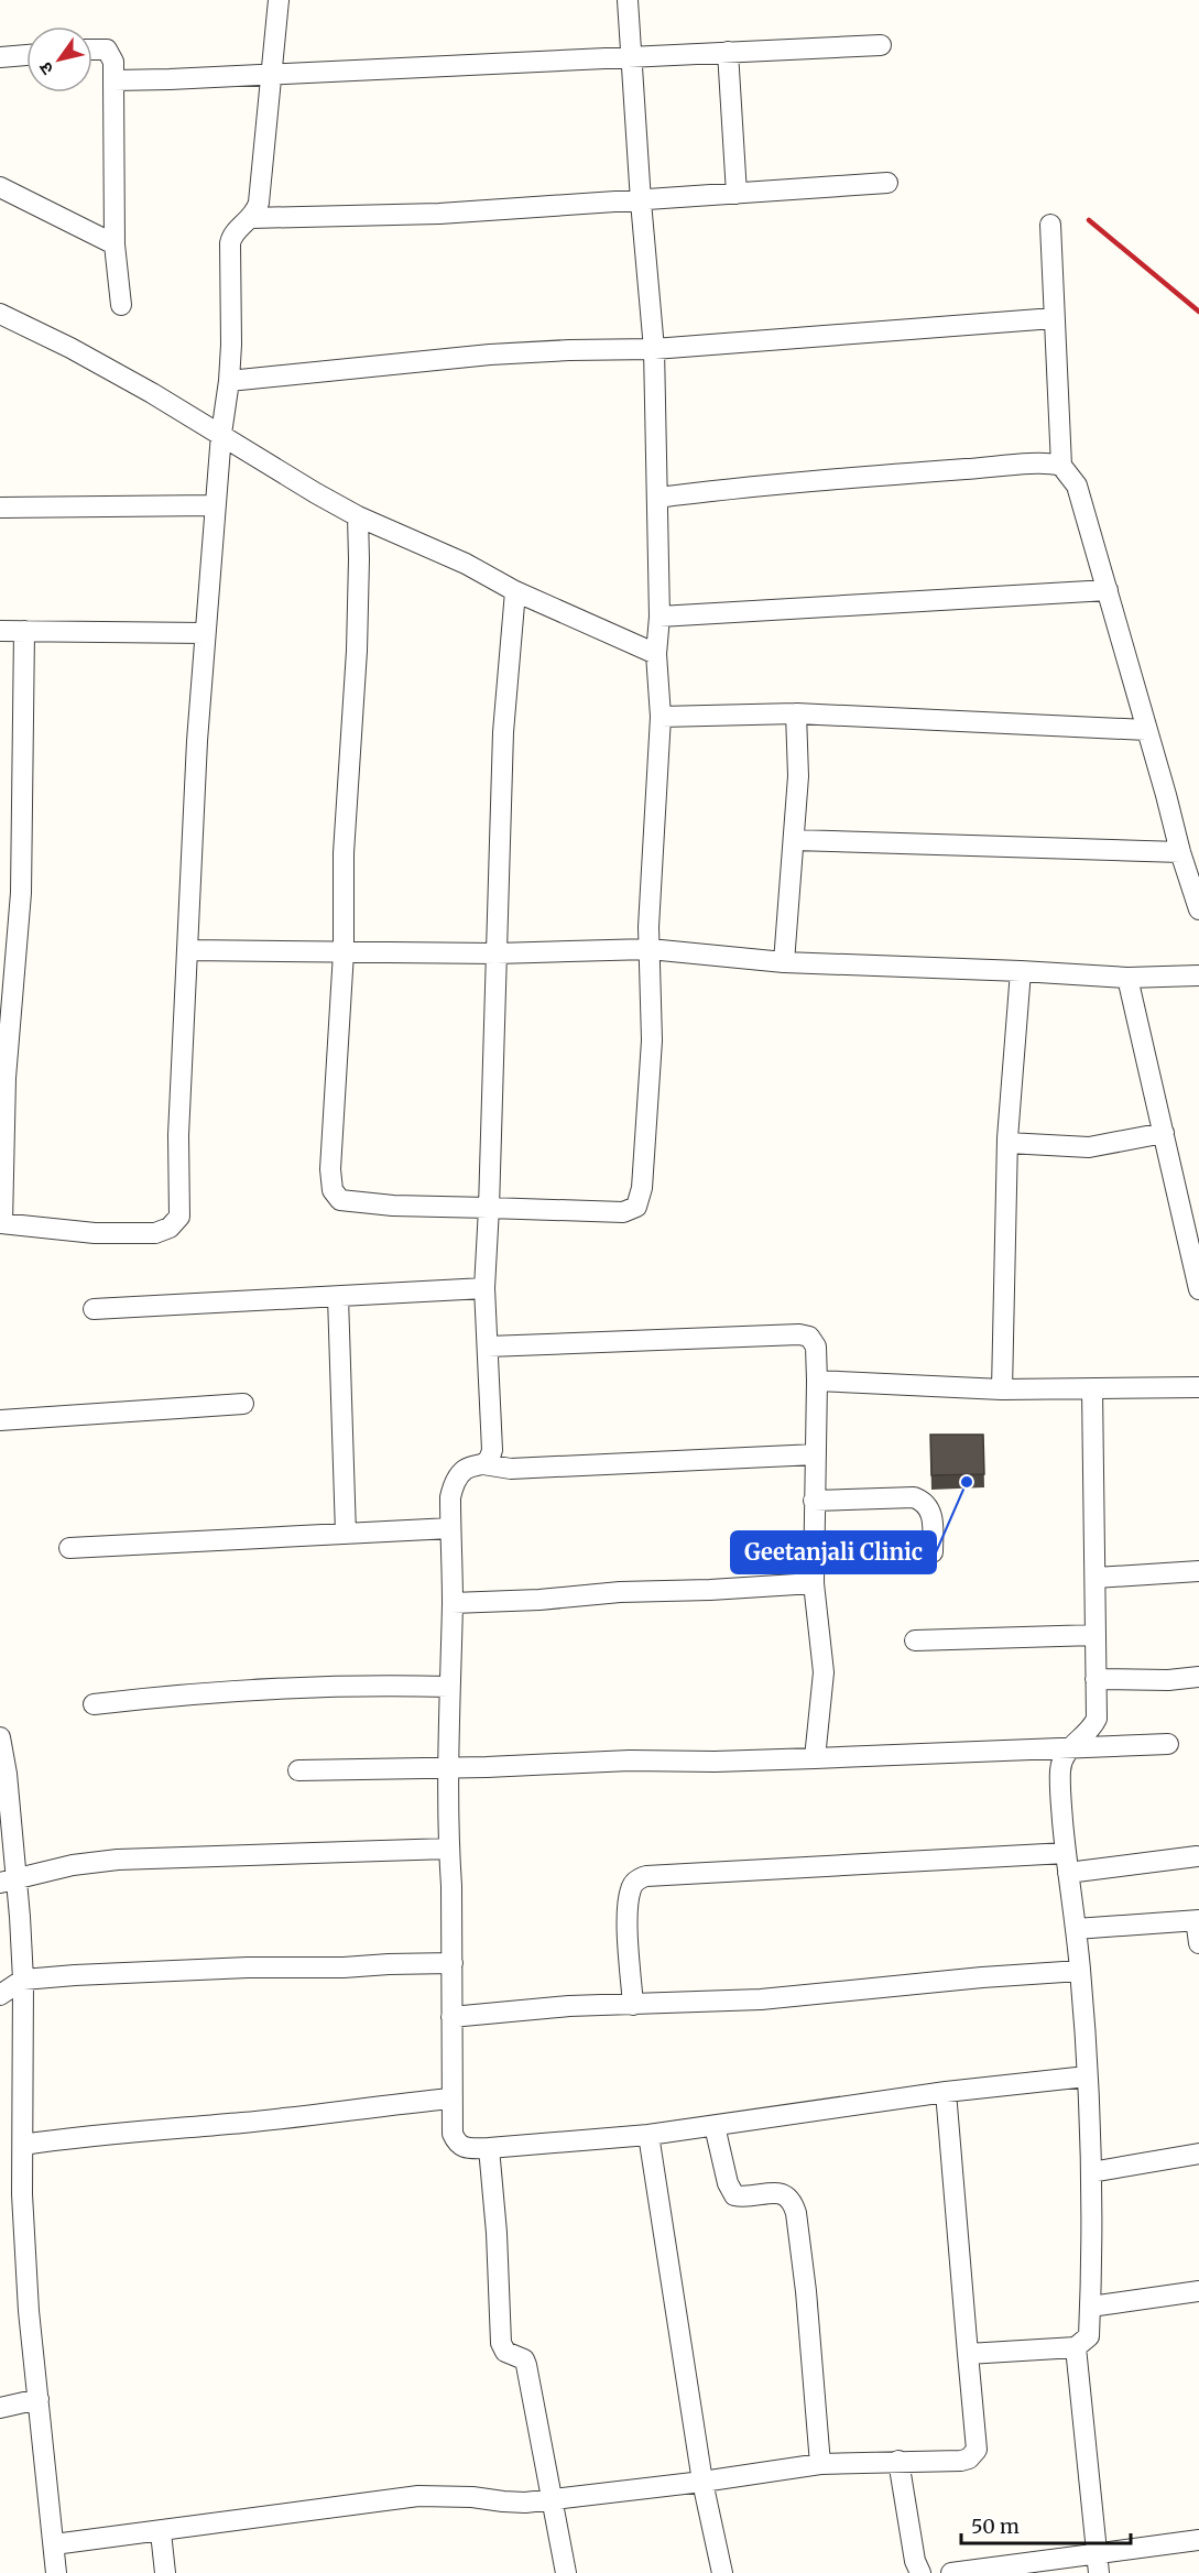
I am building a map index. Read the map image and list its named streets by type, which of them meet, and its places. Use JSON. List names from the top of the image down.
{
  "places": ["Geetanjali Clinic"],
  "scale_bar": "50 m",
  "north": "bottom left"
}
